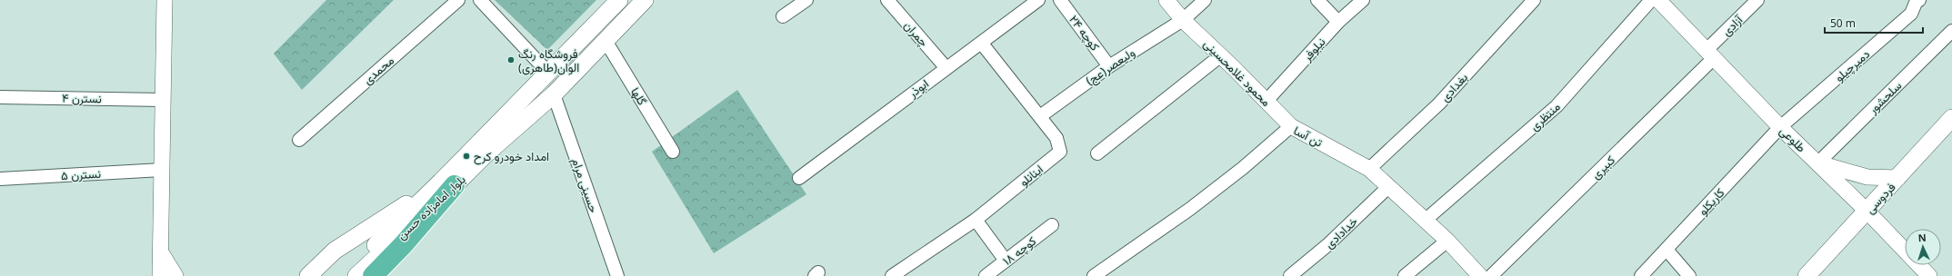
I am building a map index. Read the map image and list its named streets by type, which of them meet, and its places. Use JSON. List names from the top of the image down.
{
  "streets": {
    "main road": ["فردوسی", "بلوار امامزاده حسن"],
    "street": [
      "آزادی",
      "کوچه ۲۴",
      "چمران",
      "نیلوفر",
      "دمیرچیلو",
      "ولیعصر(عج)",
      "محمدی",
      "محمود غلامحسینی",
      "بغدادی",
      "ابوذر",
      "گلها",
      "سلحشور",
      "نسترن ۴",
      "منتظری",
      "تن آسا",
      "طلوعی",
      "کبیری",
      "نسترن ۵",
      "اینانلو",
      "حسینی مرام",
      "کاریکلو",
      "خدادادی",
      "کوچه ۱۸"
    ]
  },
  "crossings": [
    ["آزادی", "طلوعی"],
    ["آزادی", "کبیری"],
    ["کوچه ۲۴", "ولیعصر(عج)"],
    ["چمران", "ابوذر"],
    ["نیلوفر", "محمود غلامحسینی"],
    ["دمیرچیلو", "طلوعی"],
    ["دمیرچیلو", "کاریکلو"],
    ["ولیعصر(عج)", "محمود غلامحسینی"],
    ["ولیعصر(عج)", "اینانلو"],
    ["محمود غلامحسینی", "تن آسا"],
    ["بغدادی", "تن آسا"],
    ["ابوذر", "اینانلو"],
    ["گلها", "بلوار امامزاده حسن"],
    ["سلحشور", "طلوعی"],
    ["منتظری", "تن آسا"],
    ["تن آسا", "خدادادی"],
    ["طلوعی", "کبیری"],
    ["طلوعی", "فردوسی"],
    ["طلوعی", "کاریکلو"],
    ["حسینی مرام", "بلوار امامزاده حسن"]
  ],
  "places": ["فروشگاه رنگ الوان(طاهری)", "امداد خودرو کرح"],
  "scale_bar": "50 m",
  "north": "top"
}
